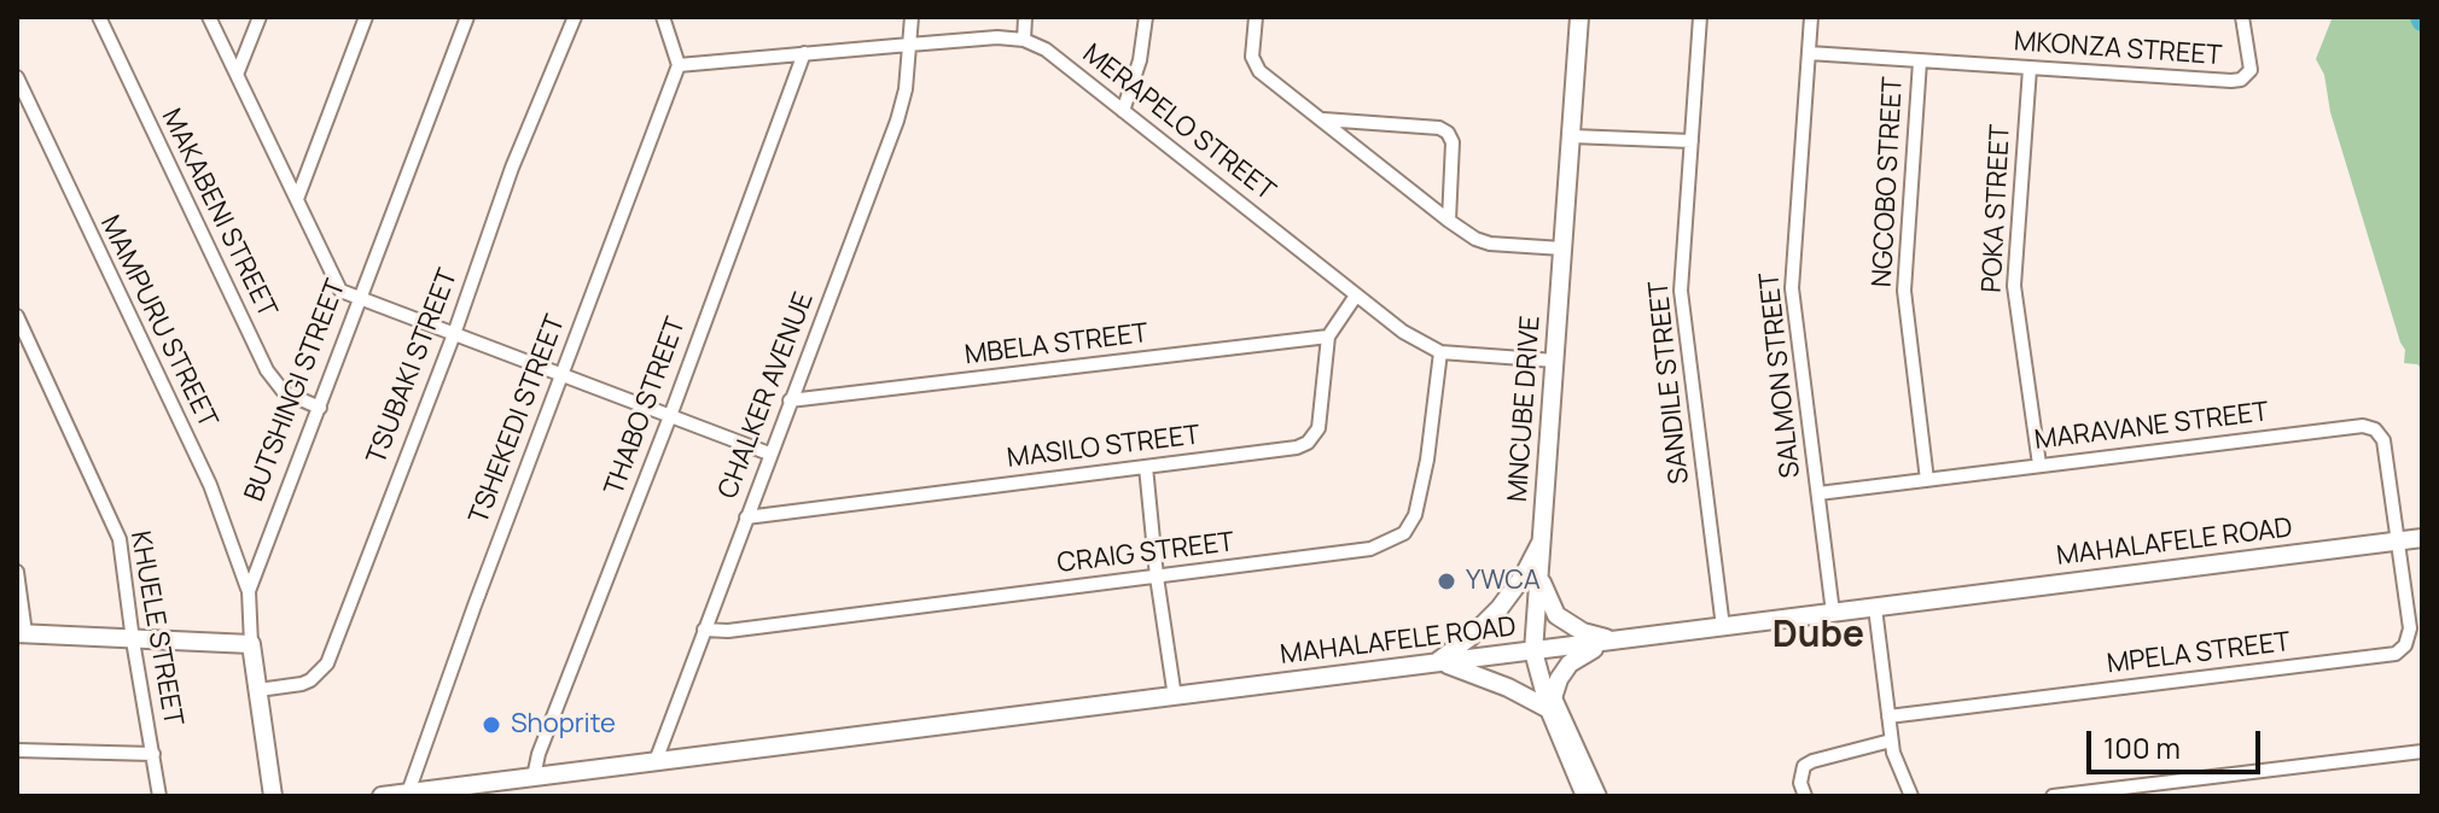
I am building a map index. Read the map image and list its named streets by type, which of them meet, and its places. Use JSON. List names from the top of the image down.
{
  "streets": {
    "main road": ["BUTSHINGI STREET", "MNCUBE DRIVE", "MAHALAFELE ROAD"],
    "street": [
      "MKONZA STREET",
      "MERAPELO STREET",
      "NGCOBO STREET",
      "POKA STREET",
      "MAKABENI STREET",
      "MAMPURU STREET",
      "MBELA STREET",
      "TSUBAKI STREET",
      "SALMON STREET",
      "SANDILE STREET",
      "CHALKER AVENUE",
      "THABO STREET",
      "TSHEKEDI STREET",
      "MARAVANE STREET",
      "MASILO STREET",
      "CRAIG STREET",
      "KHUELE STREET",
      "MPELA STREET"
    ]
  },
  "crossings": [
    ["MKONZA STREET", "NGCOBO STREET"],
    ["MKONZA STREET", "POKA STREET"],
    ["MKONZA STREET", "SALMON STREET"],
    ["MERAPELO STREET", "MNCUBE DRIVE"],
    ["MERAPELO STREET", "MASILO STREET"],
    ["MERAPELO STREET", "CRAIG STREET"],
    ["NGCOBO STREET", "MARAVANE STREET"],
    ["POKA STREET", "MARAVANE STREET"],
    ["MAKABENI STREET", "BUTSHINGI STREET"],
    ["MAMPURU STREET", "BUTSHINGI STREET"],
    ["MBELA STREET", "CHALKER AVENUE"],
    ["MBELA STREET", "MASILO STREET"],
    ["TSUBAKI STREET", "BUTSHINGI STREET"],
    ["SALMON STREET", "MARAVANE STREET"],
    ["SALMON STREET", "MAHALAFELE ROAD"],
    ["SANDILE STREET", "MAHALAFELE ROAD"],
    ["CHALKER AVENUE", "MASILO STREET"],
    ["CHALKER AVENUE", "MAHALAFELE ROAD"],
    ["CHALKER AVENUE", "CRAIG STREET"],
    ["THABO STREET", "MAHALAFELE ROAD"],
    ["MNCUBE DRIVE", "MAHALAFELE ROAD"],
    ["TSHEKEDI STREET", "MAHALAFELE ROAD"],
    ["MARAVANE STREET", "MAHALAFELE ROAD"],
    ["MARAVANE STREET", "MPELA STREET"],
    ["MAHALAFELE ROAD", "MPELA STREET"]
  ],
  "districts": ["Dube"],
  "places": ["YWCA", "Shoprite"],
  "scale_bar": "100 m"
}
